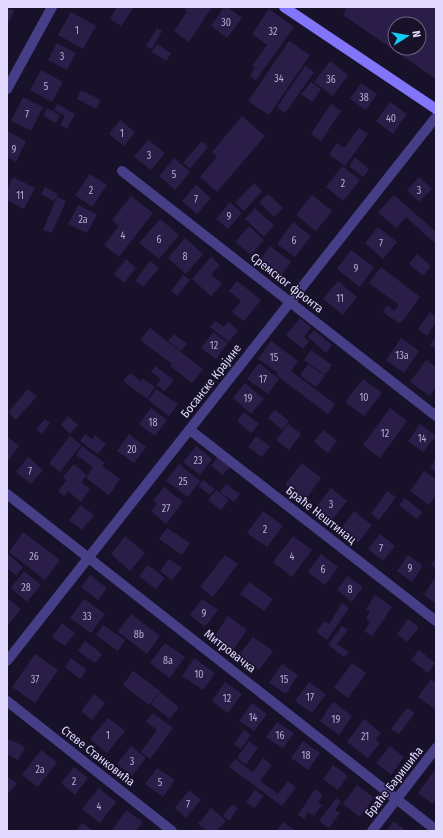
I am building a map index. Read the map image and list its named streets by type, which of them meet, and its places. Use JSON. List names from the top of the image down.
{
  "streets": {
    "street": [
      "Сремског фронта",
      "Босанске Крајине",
      "Браће Нештинац",
      "Митровачка",
      "Стеве Станковића",
      "Браће Баришића"
    ]
  },
  "crossings": [
    ["Сремског фронта", "Босанске Крајине"],
    ["Босанске Крајине", "Браће Нештинац"],
    ["Босанске Крајине", "Митровачка"],
    ["Митровачка", "Браће Баришића"]
  ],
  "house_numbers": [
    "30",
    "1",
    "32",
    "3",
    "34",
    "36",
    "5",
    "38",
    "7",
    "40",
    "1",
    "9",
    "3",
    "5",
    "2",
    "2",
    "3",
    "11",
    "7",
    "9",
    "2a",
    "4",
    "6",
    "6",
    "7",
    "8",
    "9",
    "11",
    "12",
    "13a",
    "15",
    "17",
    "10",
    "19",
    "18",
    "12",
    "14",
    "20",
    "23",
    "7",
    "25",
    "3",
    "27",
    "2",
    "7",
    "26",
    "4",
    "9",
    "6",
    "28",
    "8",
    "9",
    "33",
    "8b",
    "8a",
    "10",
    "37",
    "15",
    "17",
    "12",
    "14",
    "19",
    "1",
    "16",
    "21",
    "18",
    "3",
    "2a",
    "2",
    "5",
    "7",
    "4"
  ],
  "north": "right"
}
